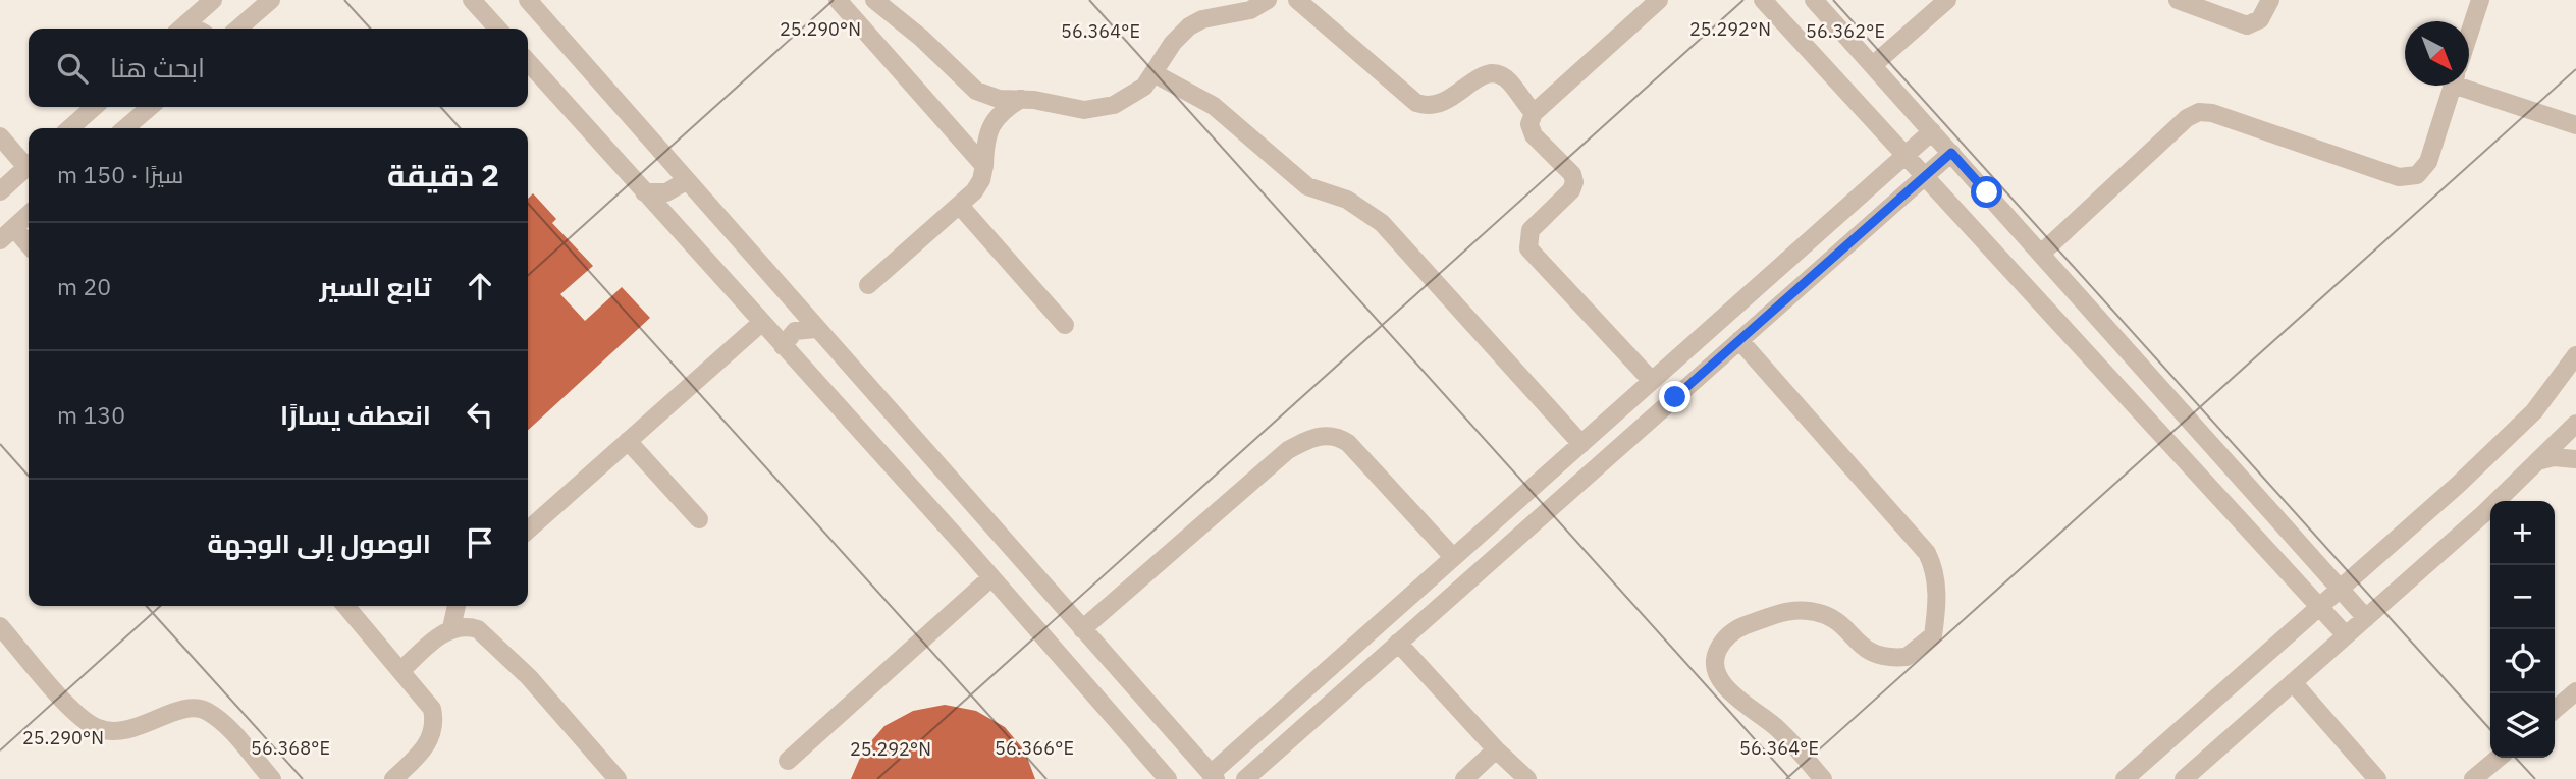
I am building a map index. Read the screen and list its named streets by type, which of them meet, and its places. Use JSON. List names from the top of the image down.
{
  "north": "bottom right",
  "page": {
    "search": "ابحث هنا",
    "heading": ["2 دقيقة", "سيرًا · 150 m"],
    "list": [
      ["تابع السير", "20 m"],
      ["انعطف يسارًا", "130 m"],
      "الوصول إلى الوجهة"
    ],
    "map_buttons": ["+", "−"]
  },
  "coordinates": [
    "25.290°N",
    "25.292°N",
    "56.364°E",
    "56.362°E",
    "56.368°E",
    "56.366°E"
  ]
}
